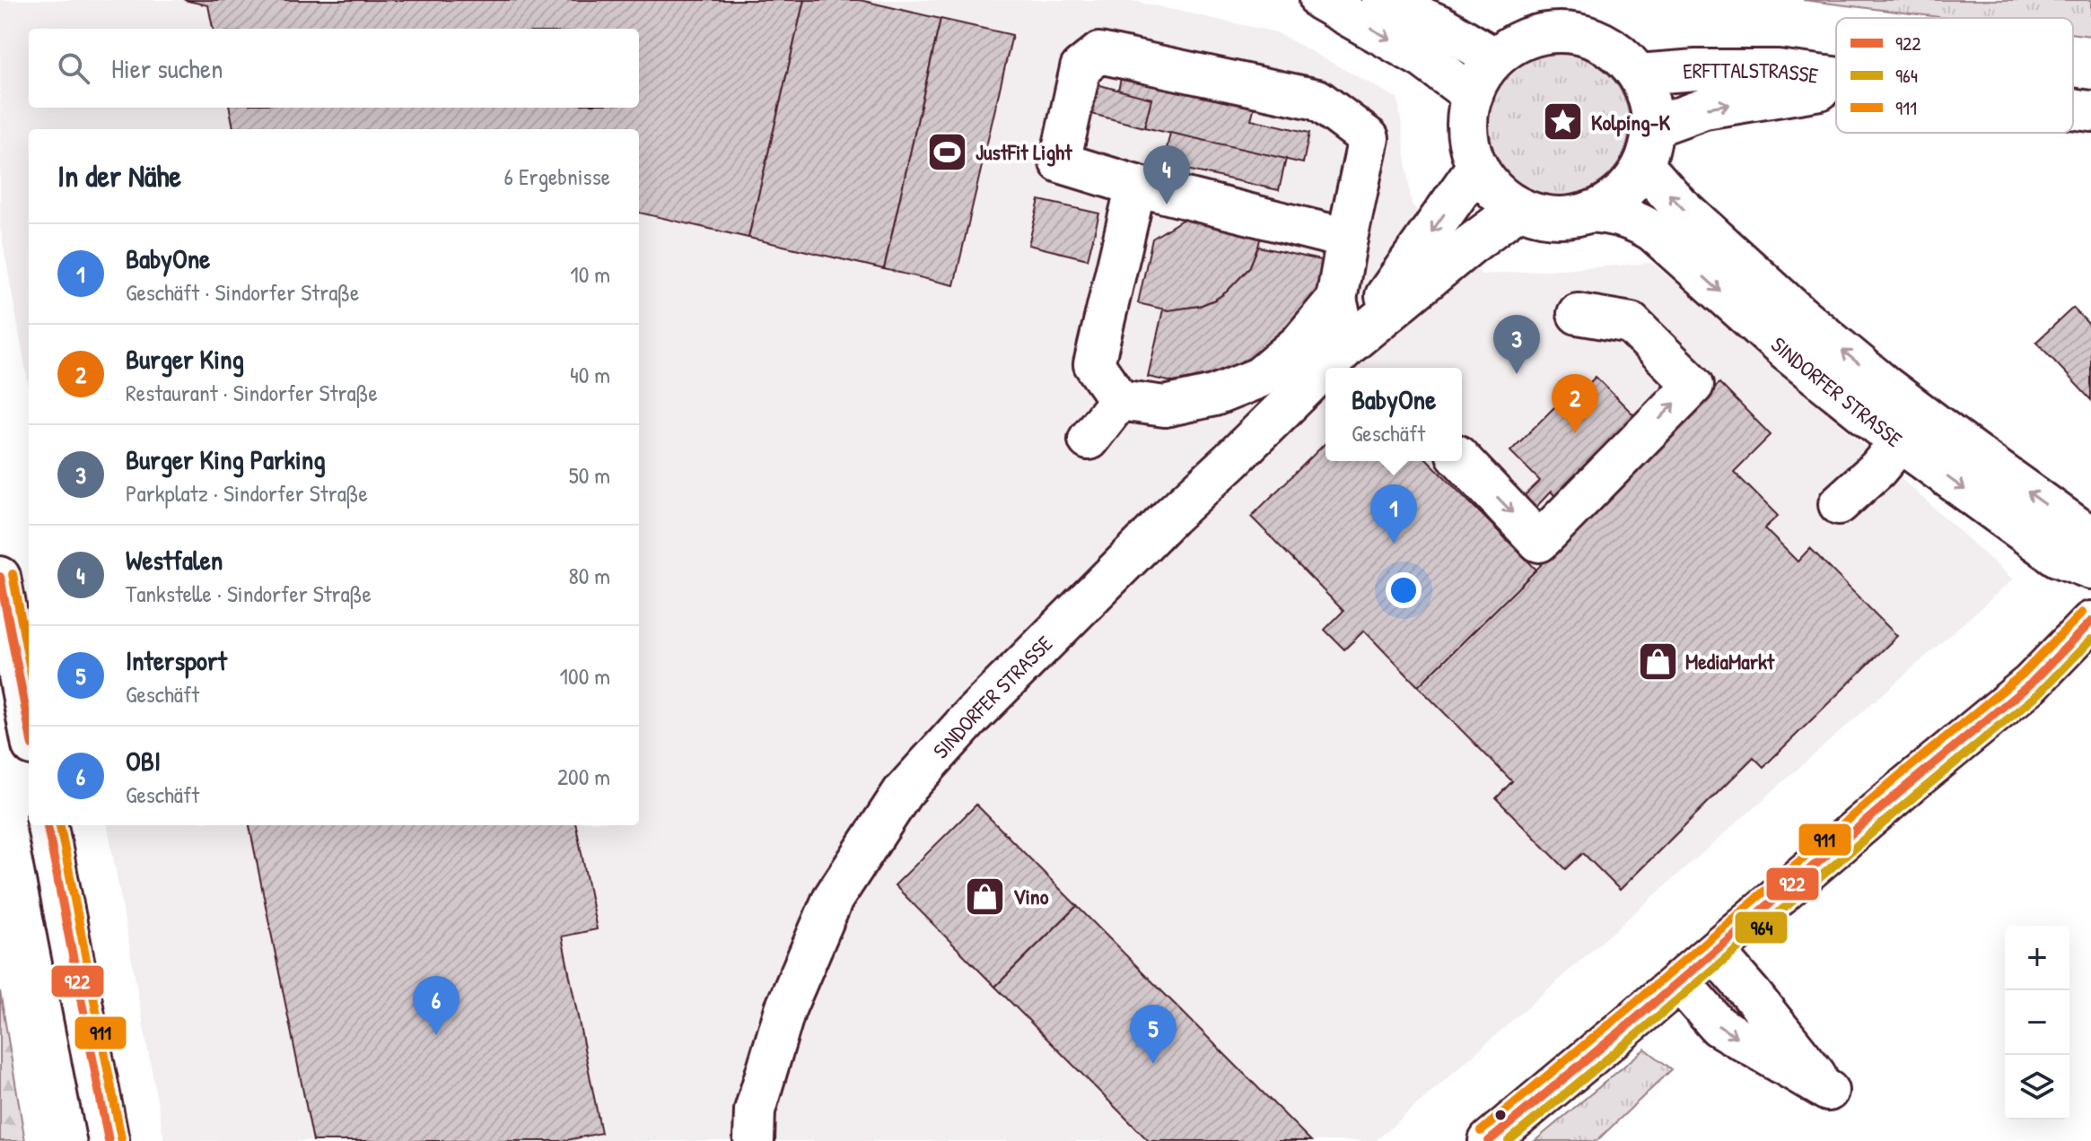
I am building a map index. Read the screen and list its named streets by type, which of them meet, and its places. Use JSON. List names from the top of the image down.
{
  "streets": {
    "street": ["ERFTTALSTRASSE", "SINDORFER STRASSE"]
  },
  "crossings": [
    ["ERFTTALSTRASSE", "SINDORFER STRASSE"]
  ],
  "places": {
    "place": ["Kolping-K"],
    "sports": ["JustFit Light"],
    "shop": ["MediaMarkt", "Vino"]
  },
  "lines": ["transit line 911", "transit line 922", "transit line 964"],
  "legend": ["922", "964", "911"],
  "page": {
    "search": "Hier suchen",
    "heading": ["In der Nähe", "6 Ergebnisse"],
    "pins": [
      "4",
      "3",
      "2",
      "1",
      "6",
      "5"
    ],
    "list": [
      {
        "mark": "1",
        "name": "BabyOne",
        "note": "Geschäft · Sindorfer Straße",
        "value": "10 m"
      },
      {
        "mark": "2",
        "name": "Burger King",
        "note": "Restaurant · Sindorfer Straße",
        "value": "40 m"
      },
      {
        "mark": "3",
        "name": "Burger King Parking",
        "note": "Parkplatz · Sindorfer Straße",
        "value": "50 m"
      },
      {
        "mark": "4",
        "name": "Westfalen",
        "note": "Tankstelle · Sindorfer Straße",
        "value": "80 m"
      },
      {
        "mark": "5",
        "name": "Intersport",
        "note": "Geschäft",
        "value": "100 m"
      },
      {
        "mark": "6",
        "name": "OBI",
        "note": "Geschäft",
        "value": "200 m"
      }
    ],
    "popup": ["BabyOne", "Geschäft"],
    "map_buttons": ["+", "−"]
  }
}
